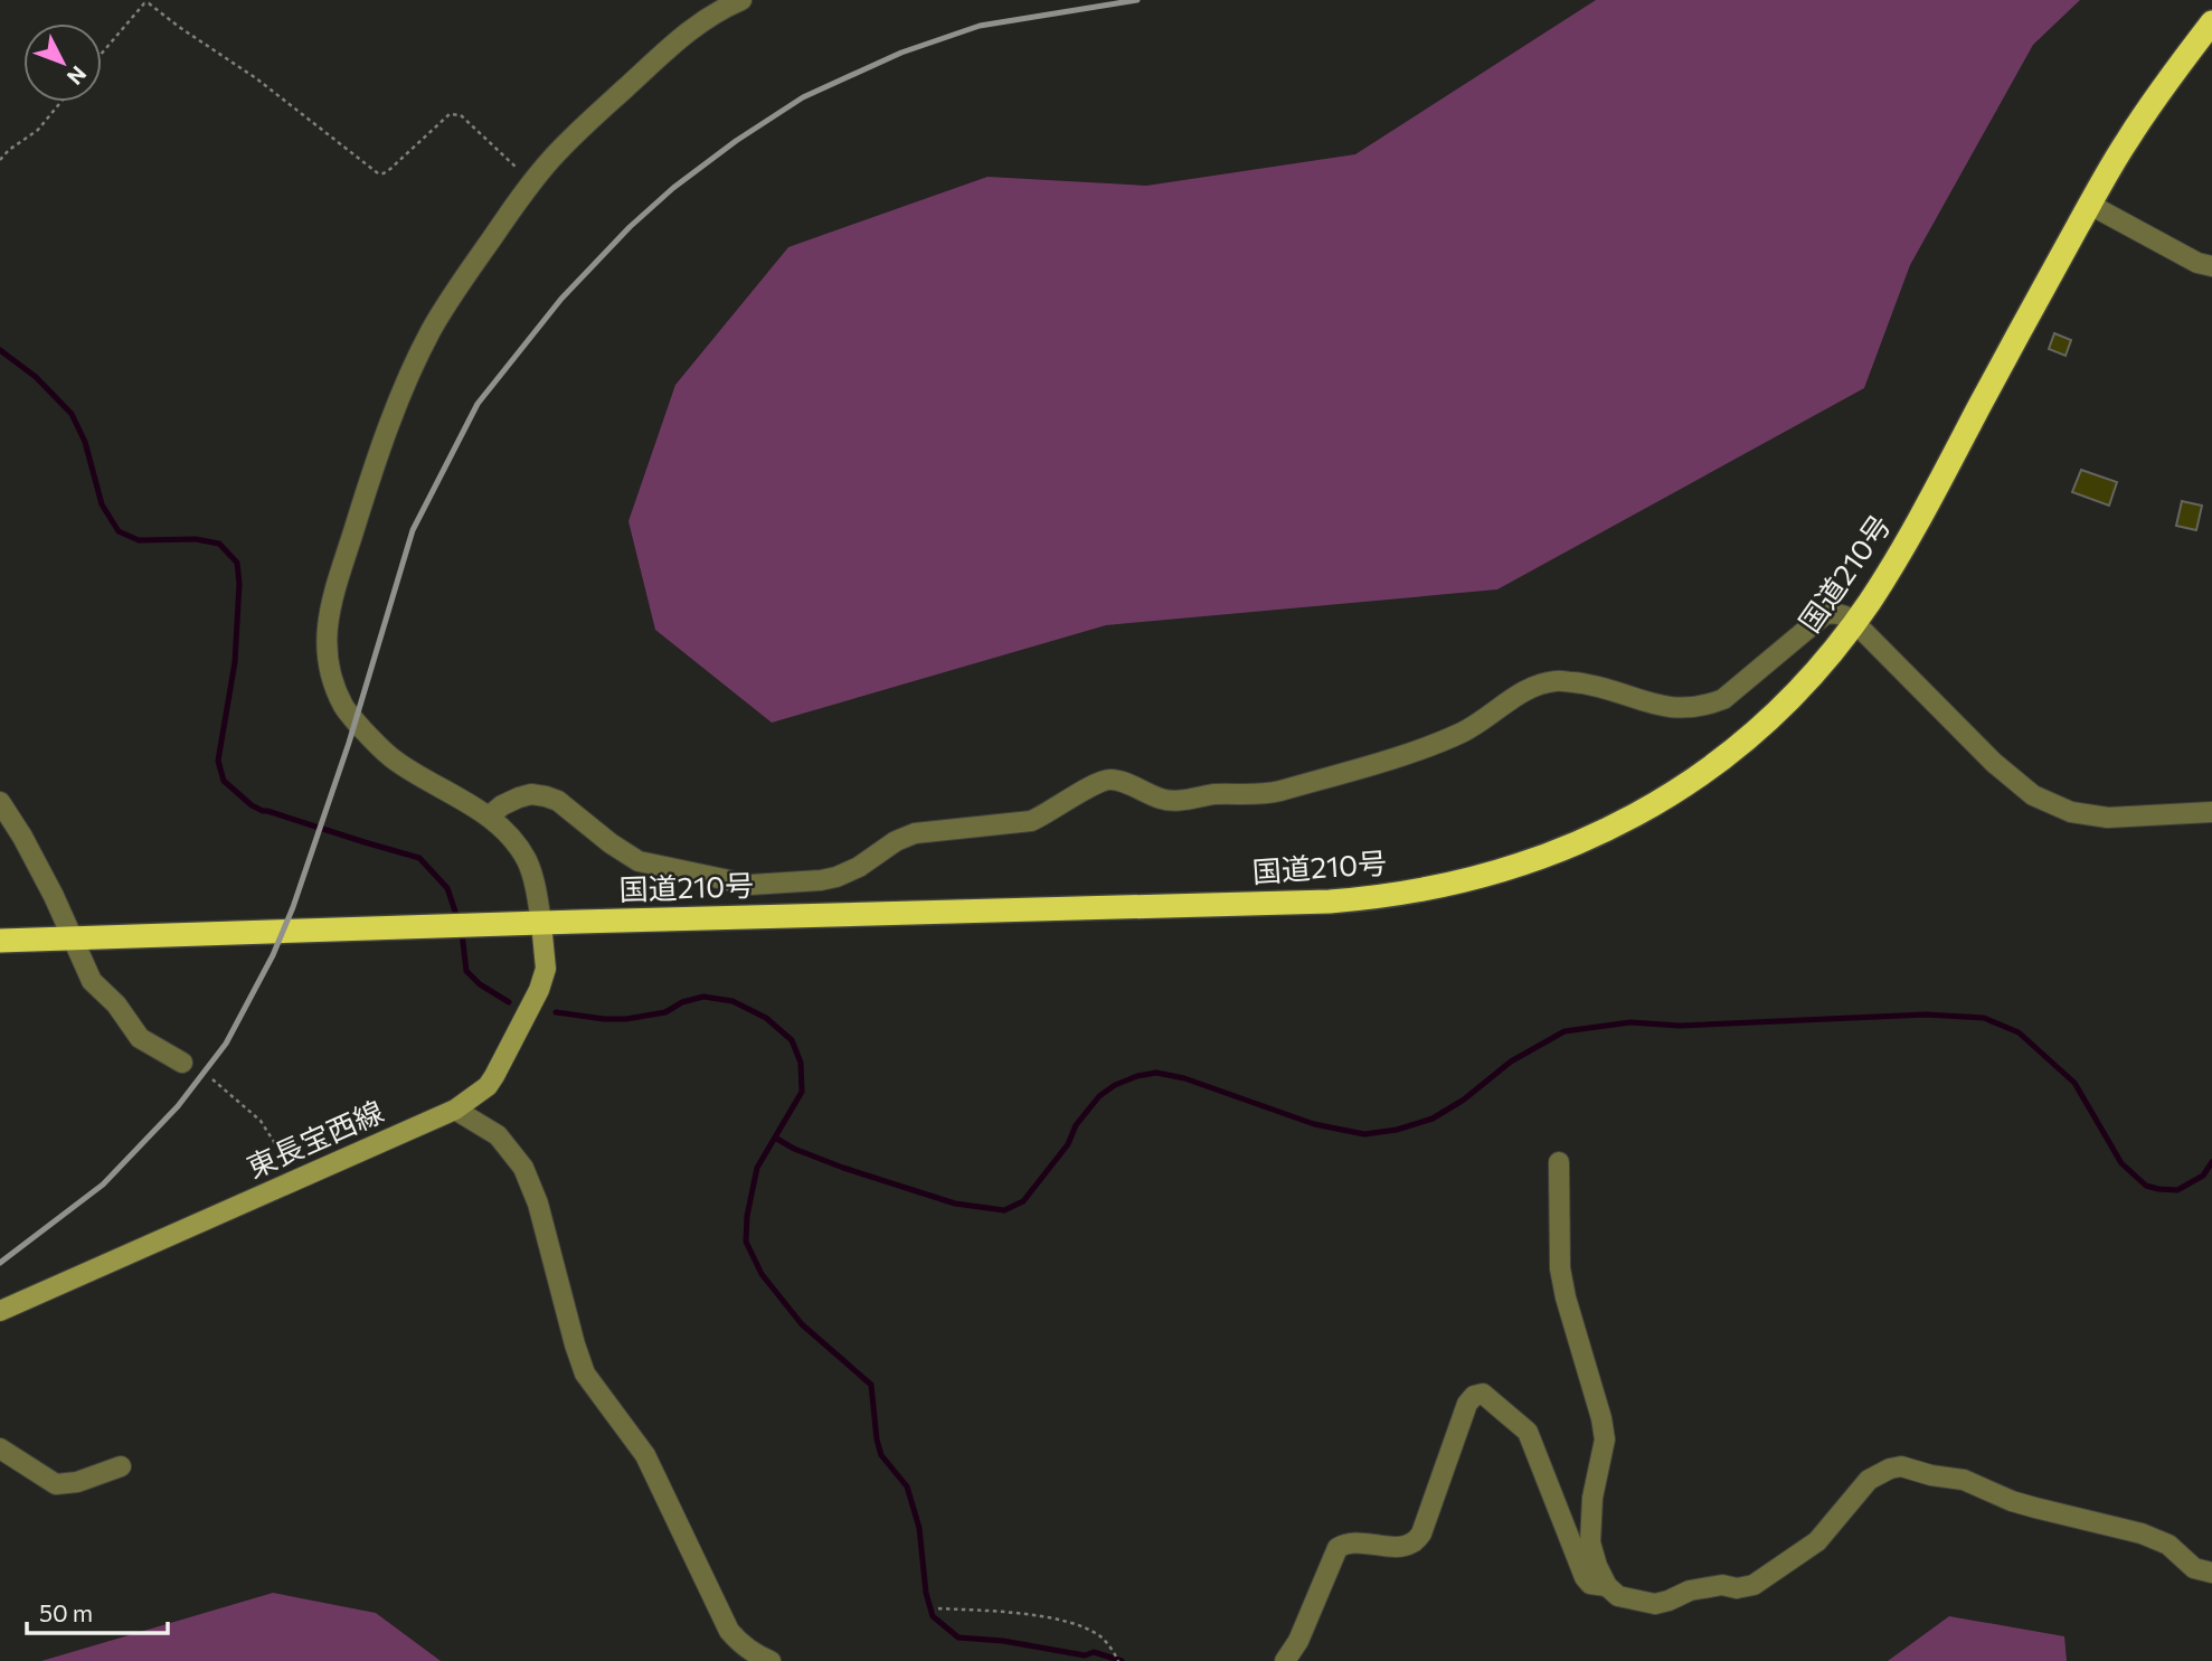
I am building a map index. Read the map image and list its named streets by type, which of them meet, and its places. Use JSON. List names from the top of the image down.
{
  "streets": {
    "highway": ["国道210号"],
    "main road": ["東長宝西線"]
  },
  "crossings": [
    ["国道210号", "東長宝西線"]
  ],
  "scale_bar": "50 m",
  "north": "bottom right"
}
